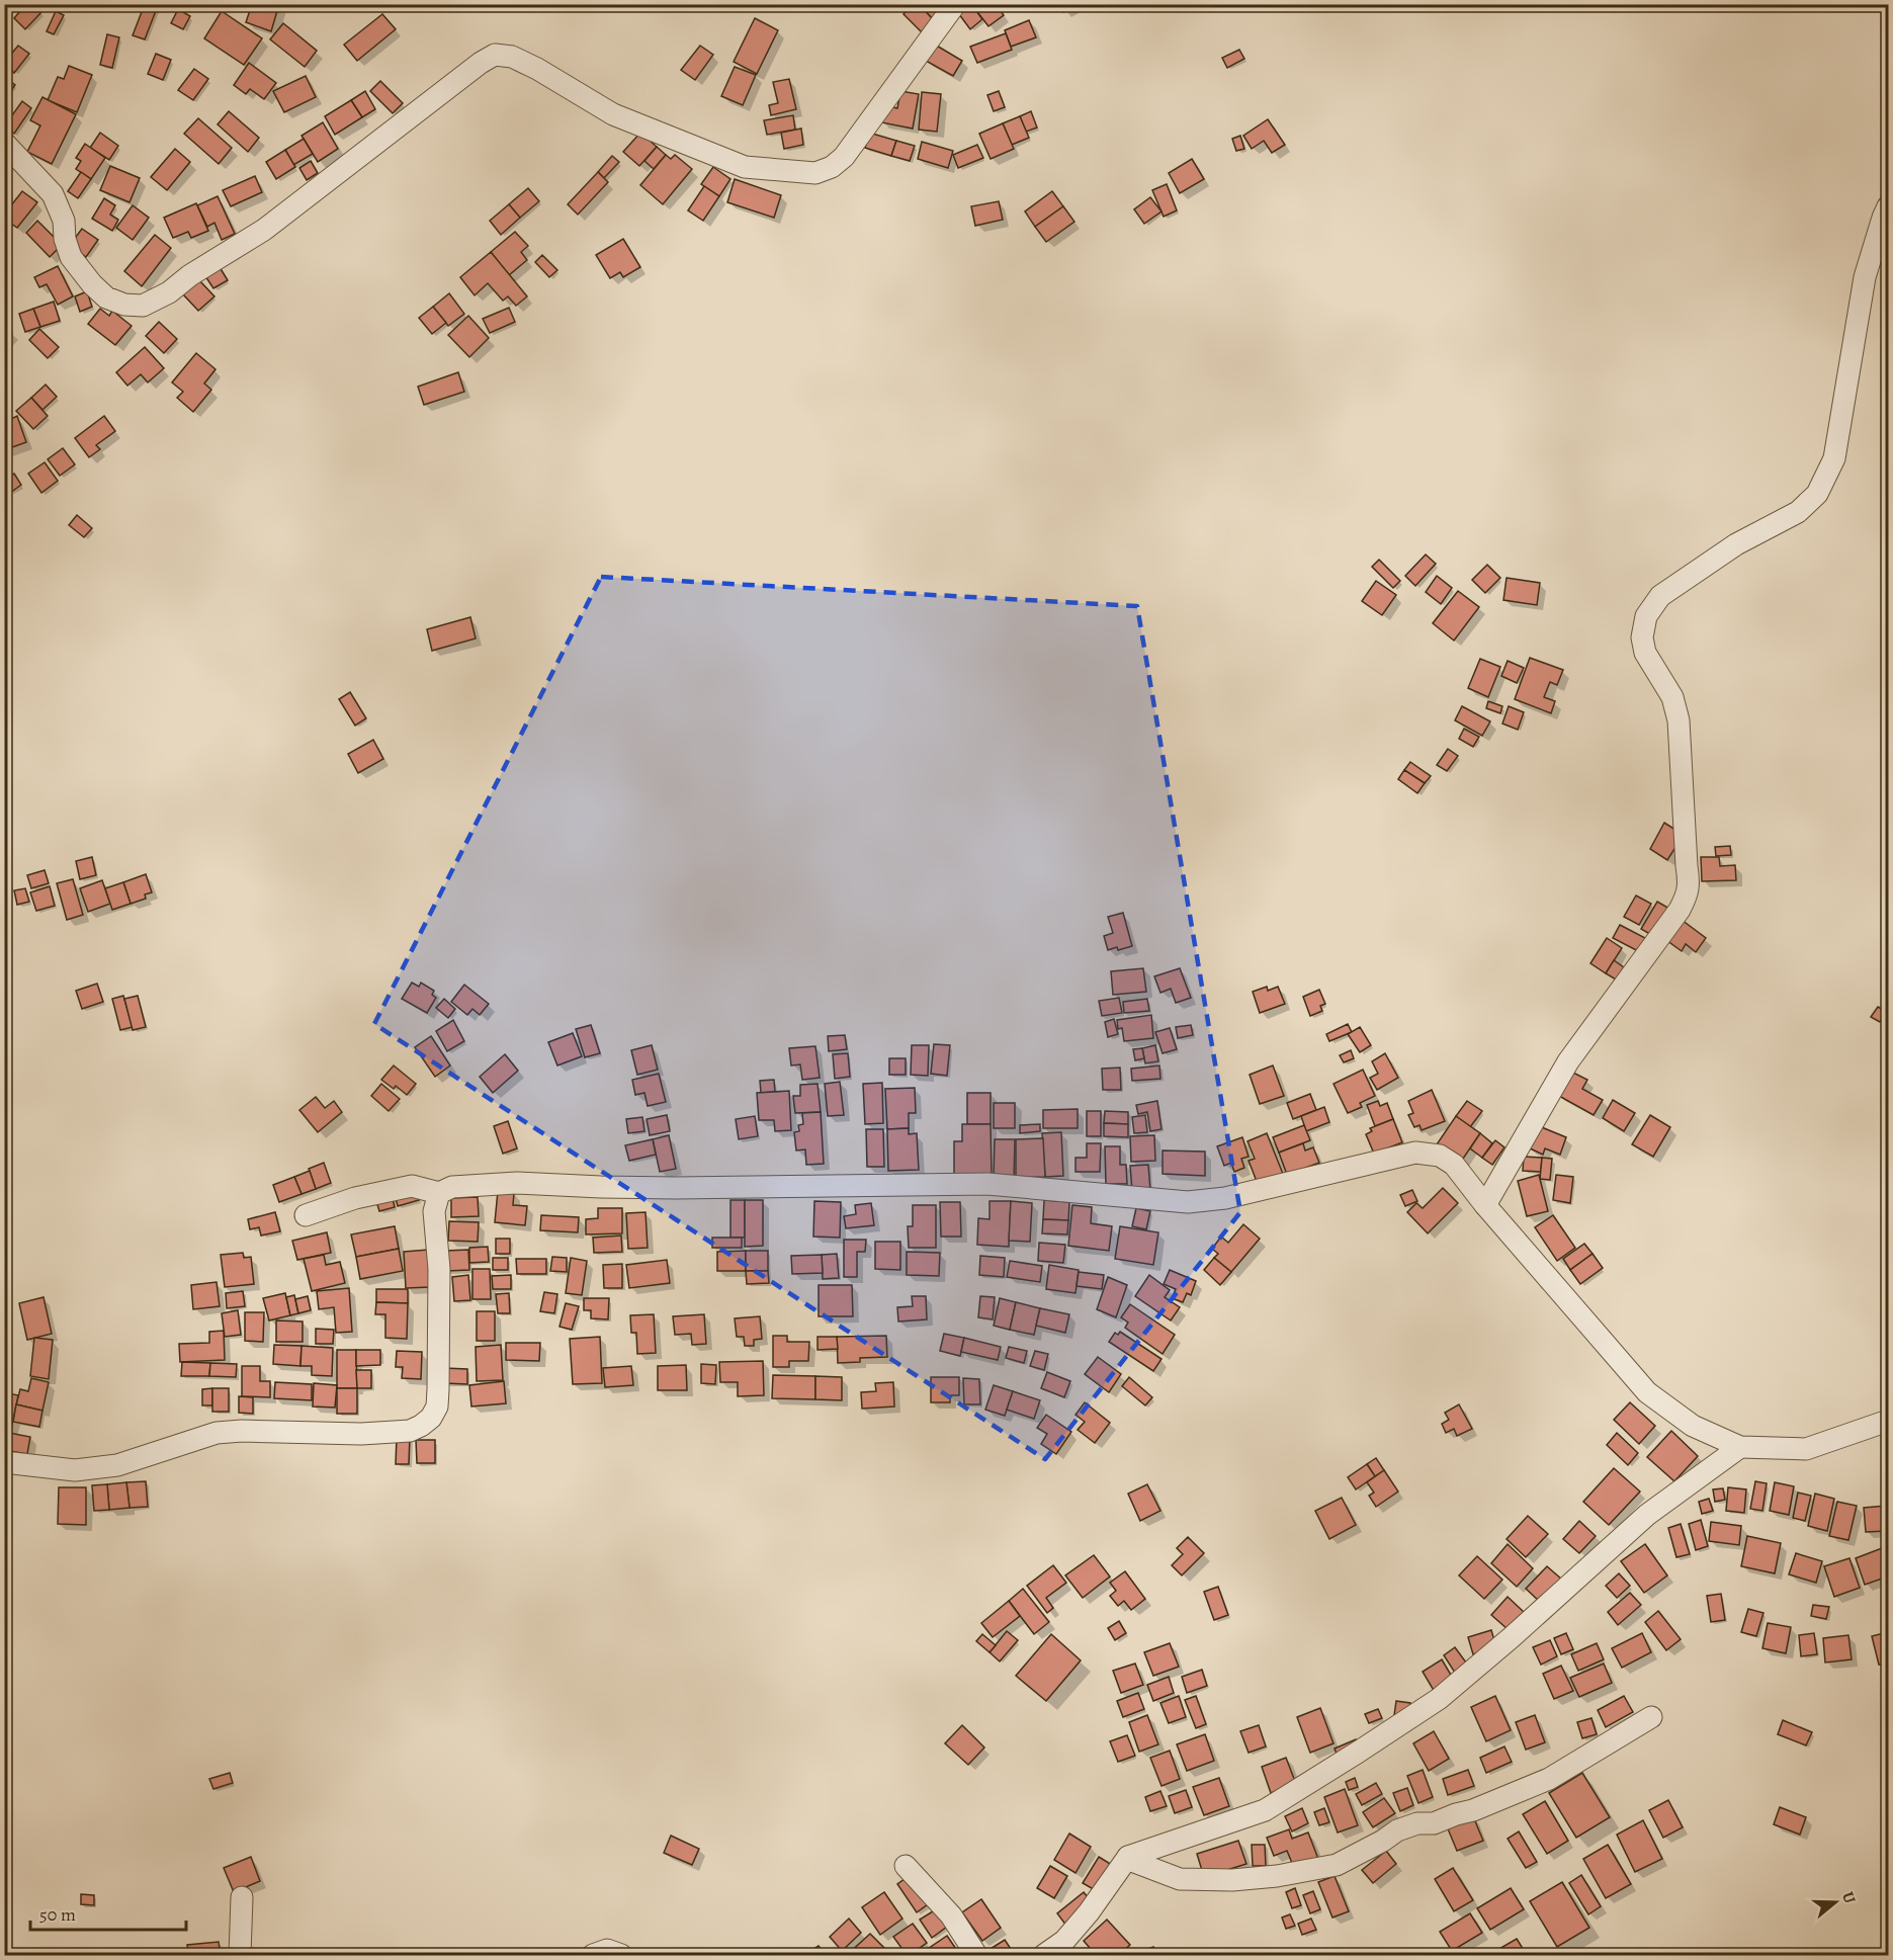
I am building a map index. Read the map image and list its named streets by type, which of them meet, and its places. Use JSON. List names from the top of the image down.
{
  "scale_bar": "50 m",
  "north": "right"
}
